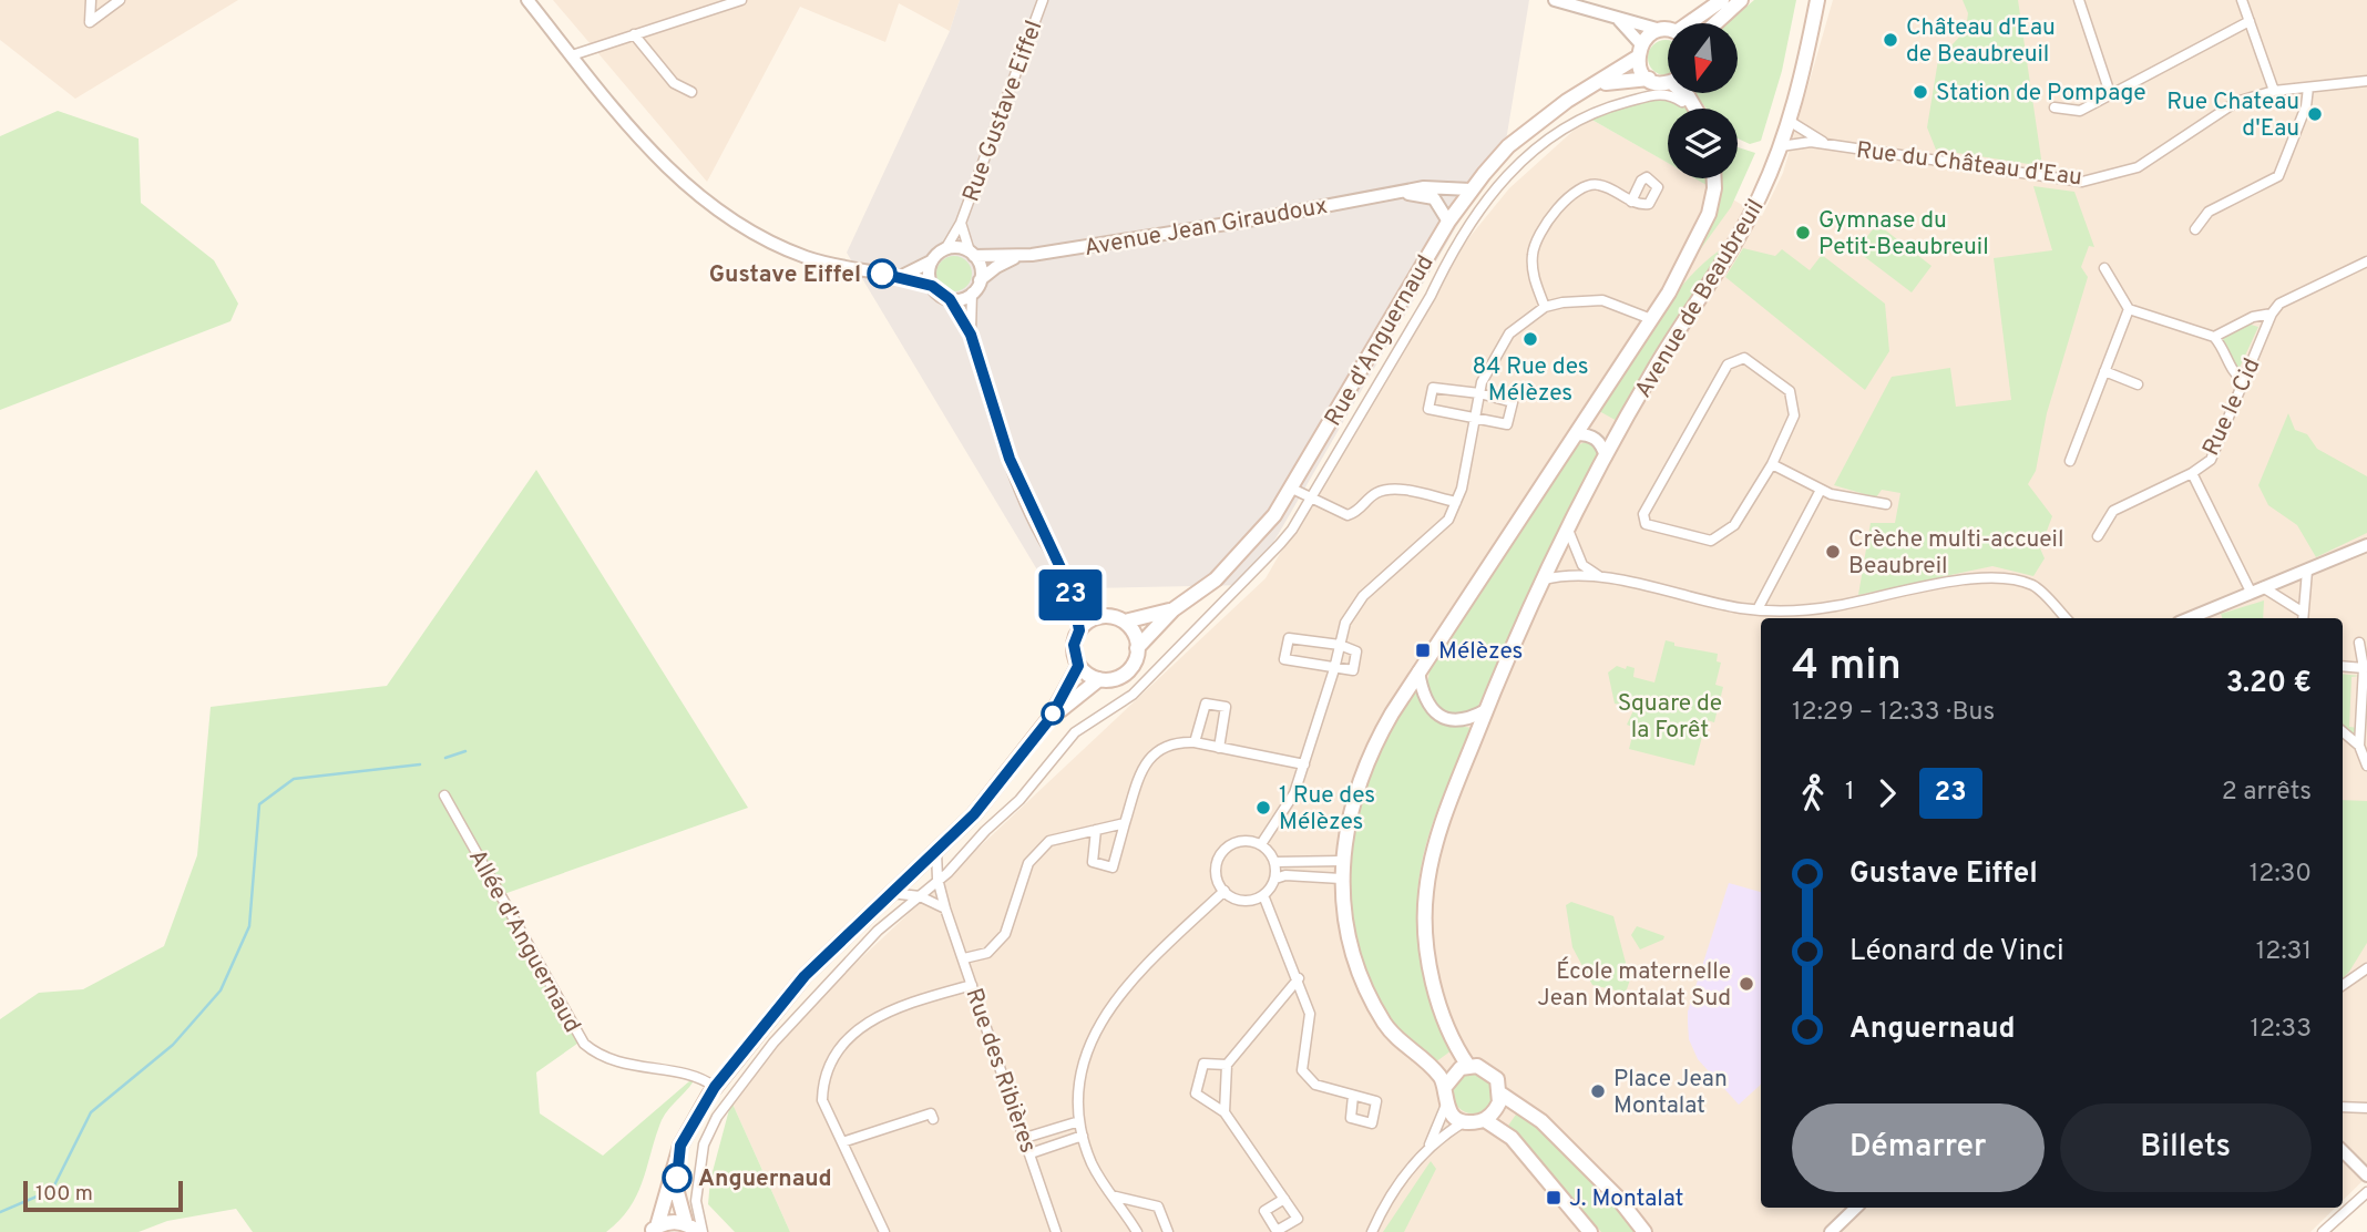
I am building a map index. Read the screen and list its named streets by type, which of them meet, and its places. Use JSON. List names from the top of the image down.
{
  "streets": {
    "main road": ["Avenue de Beaubreuil", "Rue d'Anguernaud"],
    "street": [
      "Rue Gustave Eiffel",
      "Rue du Château d'Eau",
      "Avenue Jean Giraudoux",
      "Rue le Cid",
      "Allée d'Anguernaud",
      "Rue des Ribières"
    ]
  },
  "crossings": [
    ["Rue Gustave Eiffel", "Avenue Jean Giraudoux"],
    ["Avenue Jean Giraudoux", "Rue d'Anguernaud"],
    ["Rue d'Anguernaud", "Allée d'Anguernaud"],
    ["Rue d'Anguernaud", "Rue des Ribières"]
  ],
  "parks": ["Square de la Forêt"],
  "places": {
    "other": [
      "Château d'Eau de Beaubreuil",
      "Station de Pompage",
      "Rue Chateau d'Eau",
      "Gymnase du Petit-Beaubreuil",
      "Gustave Eiffel",
      "84 Rue des Mélèzes",
      "Crèche multi-accueil Beaubreil",
      "1 Rue des Mélèzes",
      "École maternelle Jean Montalat Sud",
      "Place Jean Montalat",
      "Anguernaud"
    ],
    "transit": ["Mélèzes", "J. Montalat"]
  },
  "lines": ["bus line 23"],
  "scale_bar": "100 m",
  "north": "bottom",
  "page": {
    "on_map": "23",
    "heading": ["4 min", "12:29 – 12:33 · Bus", "3.20 €"],
    "legs": ["1", "23", "2 arrêts"],
    "list": [
      {
        "name": "Gustave Eiffel",
        "value": "12:30"
      },
      {
        "name": "Léonard de Vinci",
        "value": "12:31"
      },
      {
        "name": "Anguernaud",
        "value": "12:33"
      }
    ],
    "buttons": ["Démarrer", "Billets"],
    "scale": "100 m"
  }
}
